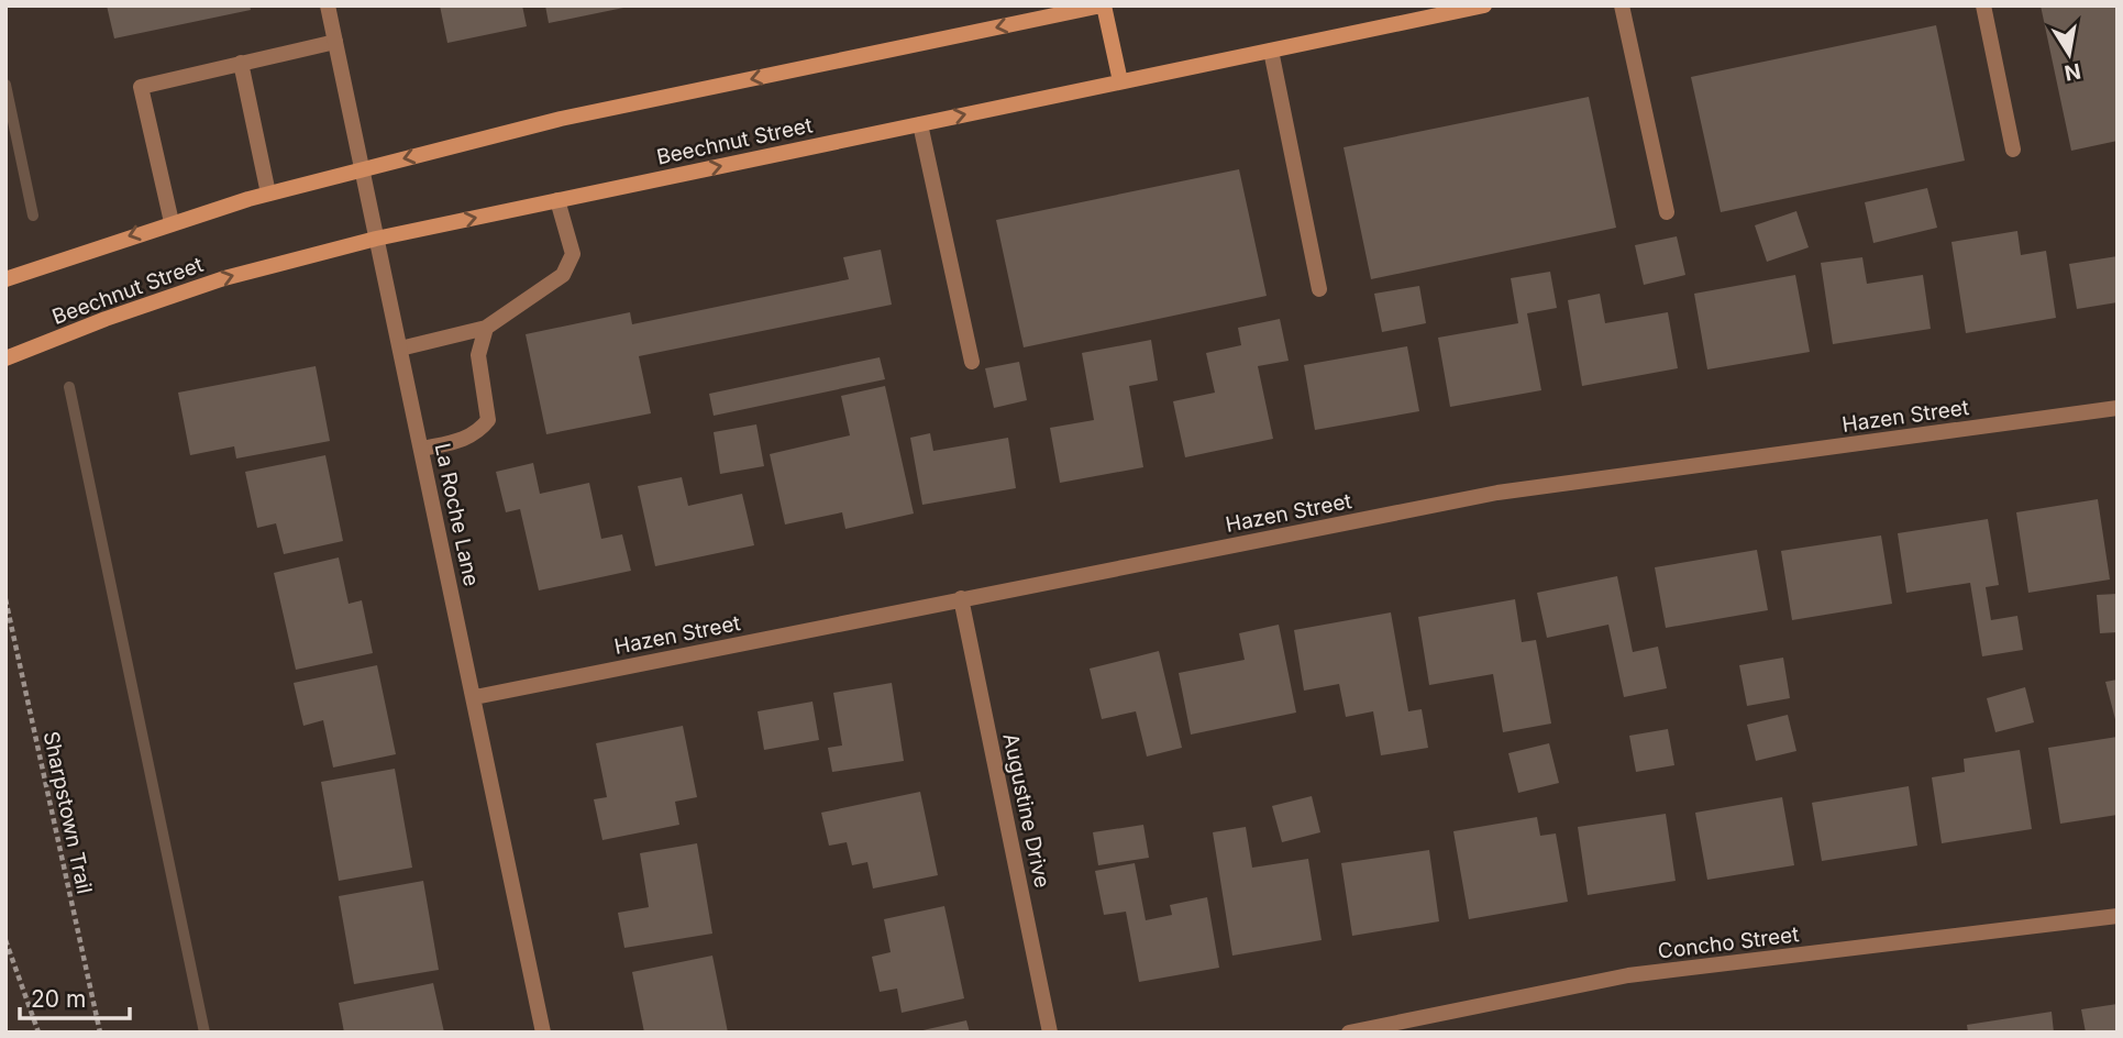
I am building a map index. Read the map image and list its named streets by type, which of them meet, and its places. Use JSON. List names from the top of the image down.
{
  "streets": {
    "main road": ["Beechnut Street"],
    "street": [
      "Hazen Street",
      "La Roche Lane",
      "Augustine Drive",
      "Concho Street"
    ],
    "path": ["Sharpstown Trail"]
  },
  "crossings": [
    ["Beechnut Street", "La Roche Lane"],
    ["Hazen Street", "La Roche Lane"],
    ["Hazen Street", "Augustine Drive"]
  ],
  "scale_bar": "20 m",
  "north": "bottom"
}
